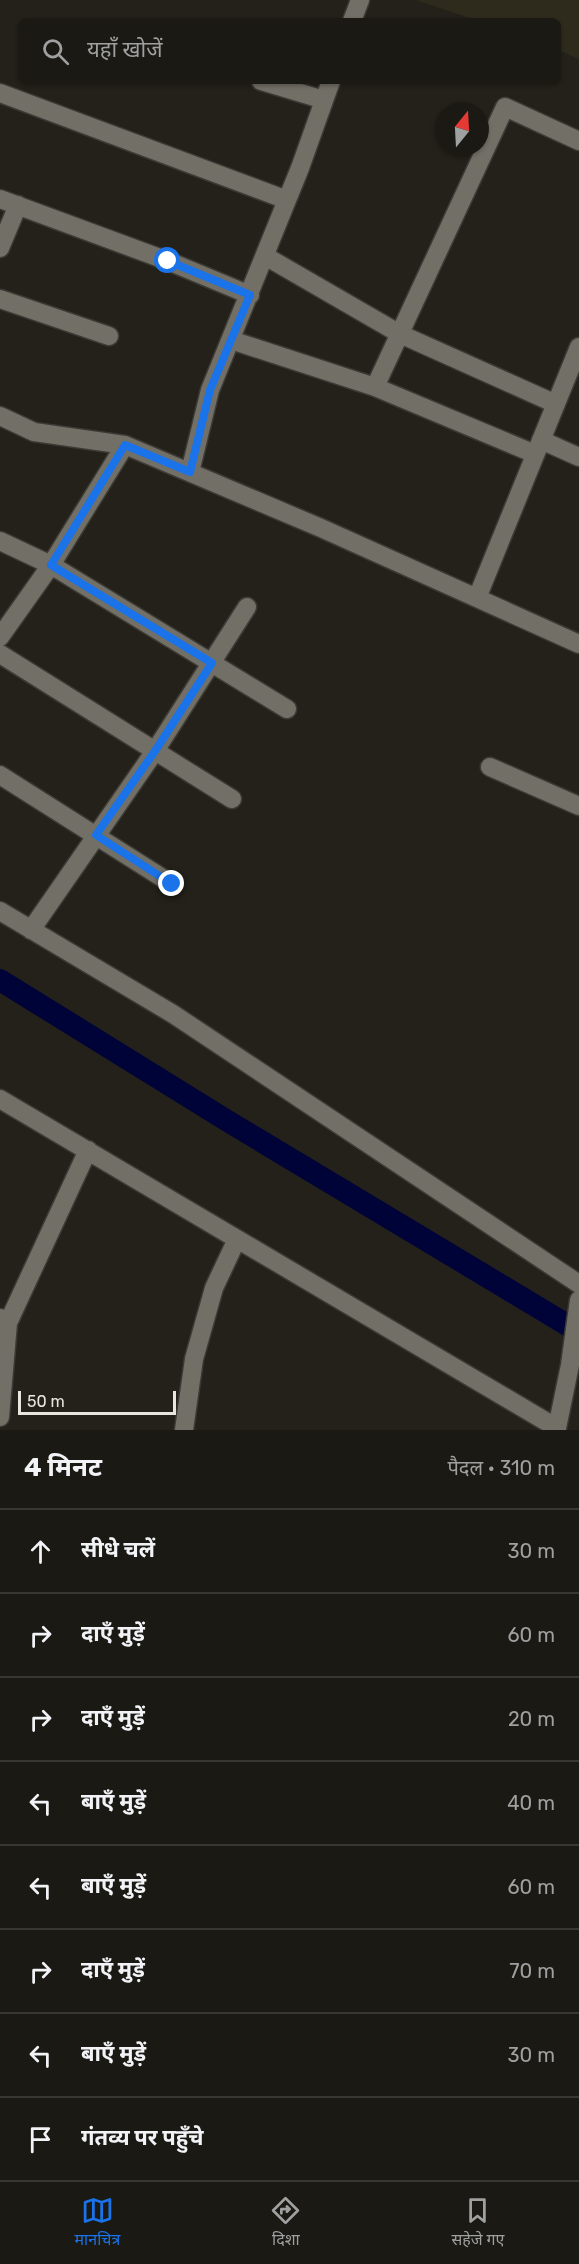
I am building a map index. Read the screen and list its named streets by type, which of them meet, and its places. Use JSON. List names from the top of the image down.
{
  "scale_bar": "50 m",
  "north": "top",
  "page": {
    "search": "यहाँ खोजें",
    "scale": "50 m",
    "heading": ["4 मिनट", "पैदल · 310 m"],
    "list": [
      ["सीधे चलें", "30 m"],
      ["दाएँ मुड़ें", "60 m"],
      ["दाएँ मुड़ें", "20 m"],
      ["बाएँ मुड़ें", "40 m"],
      ["बाएँ मुड़ें", "60 m"],
      ["दाएँ मुड़ें", "70 m"],
      ["बाएँ मुड़ें", "30 m"],
      "गंतव्य पर पहुँचे"
    ],
    "nav": ["मानचित्र", "दिशा", "सहेजे गए"]
  }
}
